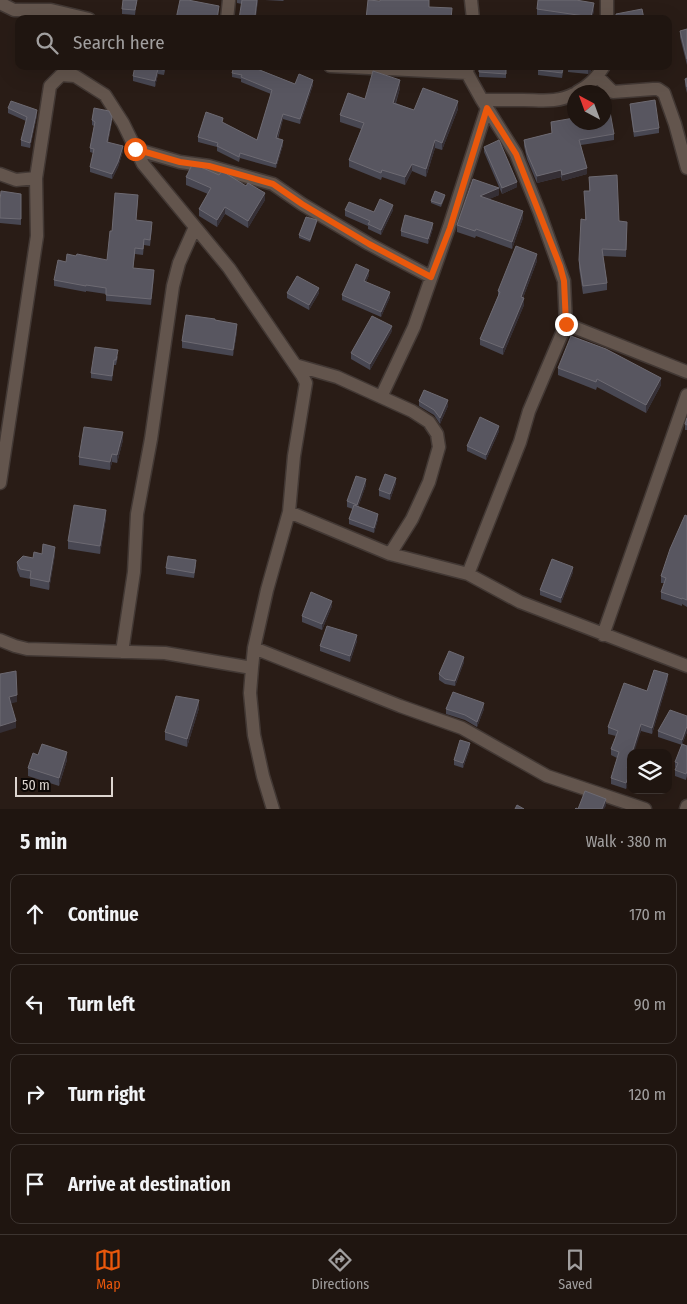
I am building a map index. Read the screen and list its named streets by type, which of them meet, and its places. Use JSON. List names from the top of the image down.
{
  "scale_bar": "50 m",
  "north": "top left",
  "page": {
    "search": "Search here",
    "scale": "50 m",
    "heading": ["5 min", "Walk · 380 m"],
    "list": [
      ["Continue", "170 m"],
      ["Turn left", "90 m"],
      ["Turn right", "120 m"],
      "Arrive at destination"
    ],
    "nav": ["Map", "Directions", "Saved"]
  }
}
